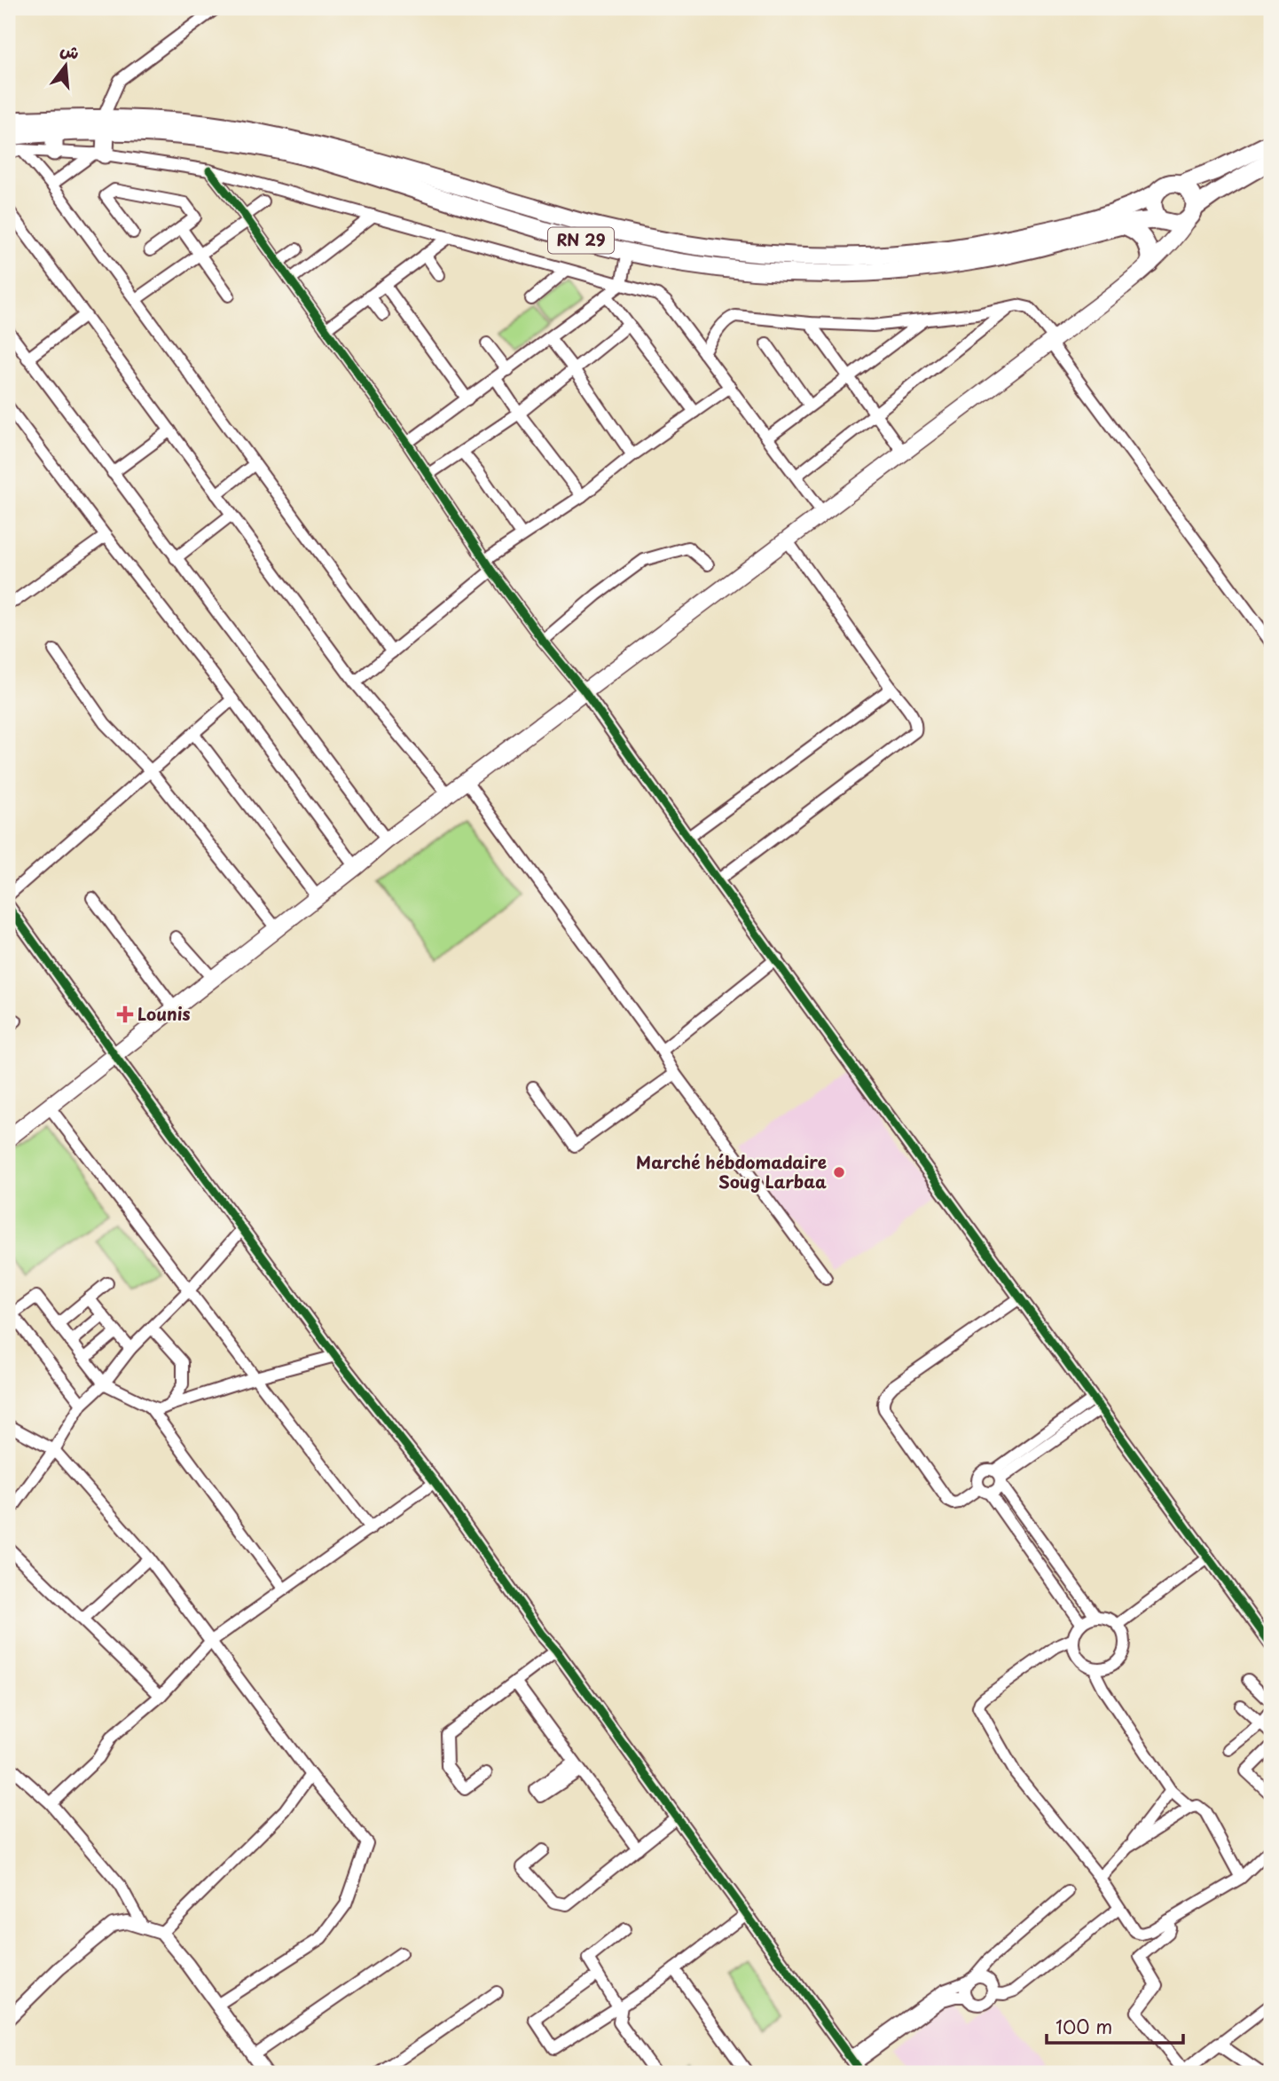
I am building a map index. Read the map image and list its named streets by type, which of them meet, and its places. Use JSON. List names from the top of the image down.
{
  "streets": {
    "highway": ["RN 29"]
  },
  "places": {
    "health": ["Lounis"],
    "other": ["Marché hébdomadaire Soug Larbaa"]
  },
  "scale_bar": "100 m",
  "north": "top"
}
